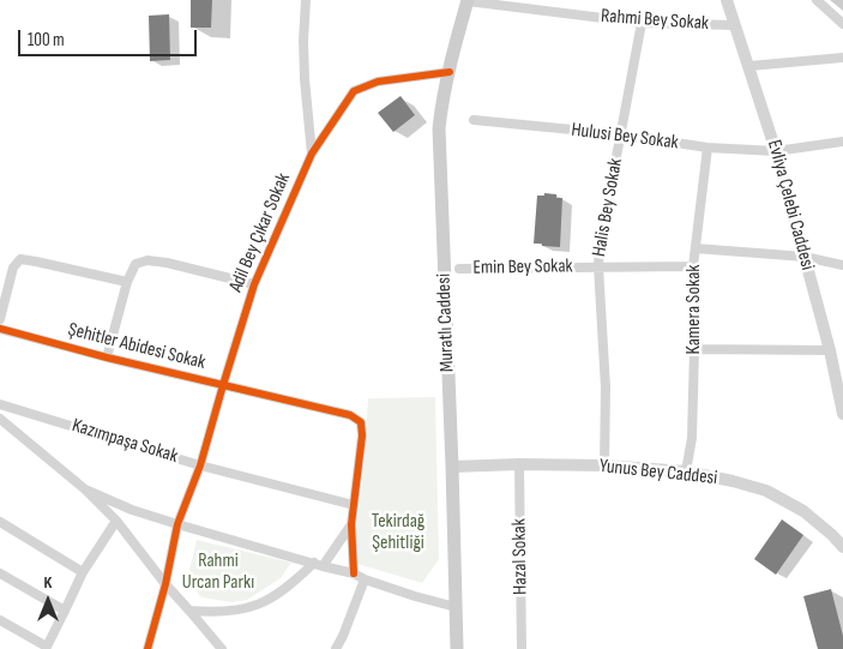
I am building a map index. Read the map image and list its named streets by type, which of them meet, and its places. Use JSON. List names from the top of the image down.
{
  "streets": {
    "main road": ["Muratlı Caddesi"],
    "street": [
      "Rahmi Bey Sokak",
      "Hulusi Bey Sokak",
      "Evliya Çelebi Caddesi",
      "Halis Bey Sokak",
      "Adil Bey Çıkar Sokak",
      "Emin Bey Sokak",
      "Kamera Sokak",
      "Şehitler Abidesi Sokak",
      "Kazımpaşa Sokak",
      "Yunus Bey Caddesi",
      "Hazal Sokak"
    ]
  },
  "crossings": [
    ["Rahmi Bey Sokak", "Evliya Çelebi Caddesi"],
    ["Rahmi Bey Sokak", "Halis Bey Sokak"],
    ["Rahmi Bey Sokak", "Muratlı Caddesi"],
    ["Hulusi Bey Sokak", "Evliya Çelebi Caddesi"],
    ["Hulusi Bey Sokak", "Halis Bey Sokak"],
    ["Hulusi Bey Sokak", "Kamera Sokak"],
    ["Halis Bey Sokak", "Emin Bey Sokak"],
    ["Halis Bey Sokak", "Yunus Bey Caddesi"],
    ["Adil Bey Çıkar Sokak", "Muratlı Caddesi"],
    ["Adil Bey Çıkar Sokak", "Şehitler Abidesi Sokak"],
    ["Adil Bey Çıkar Sokak", "Kazımpaşa Sokak"],
    ["Emin Bey Sokak", "Kamera Sokak"],
    ["Kamera Sokak", "Yunus Bey Caddesi"],
    ["Muratlı Caddesi", "Yunus Bey Caddesi"],
    ["Şehitler Abidesi Sokak", "Kazımpaşa Sokak"],
    ["Yunus Bey Caddesi", "Hazal Sokak"]
  ],
  "parks": ["Tekirdağ Şehitliği", "Rahmi Urcan Parkı"],
  "scale_bar": "100 m",
  "north": "top"
}
